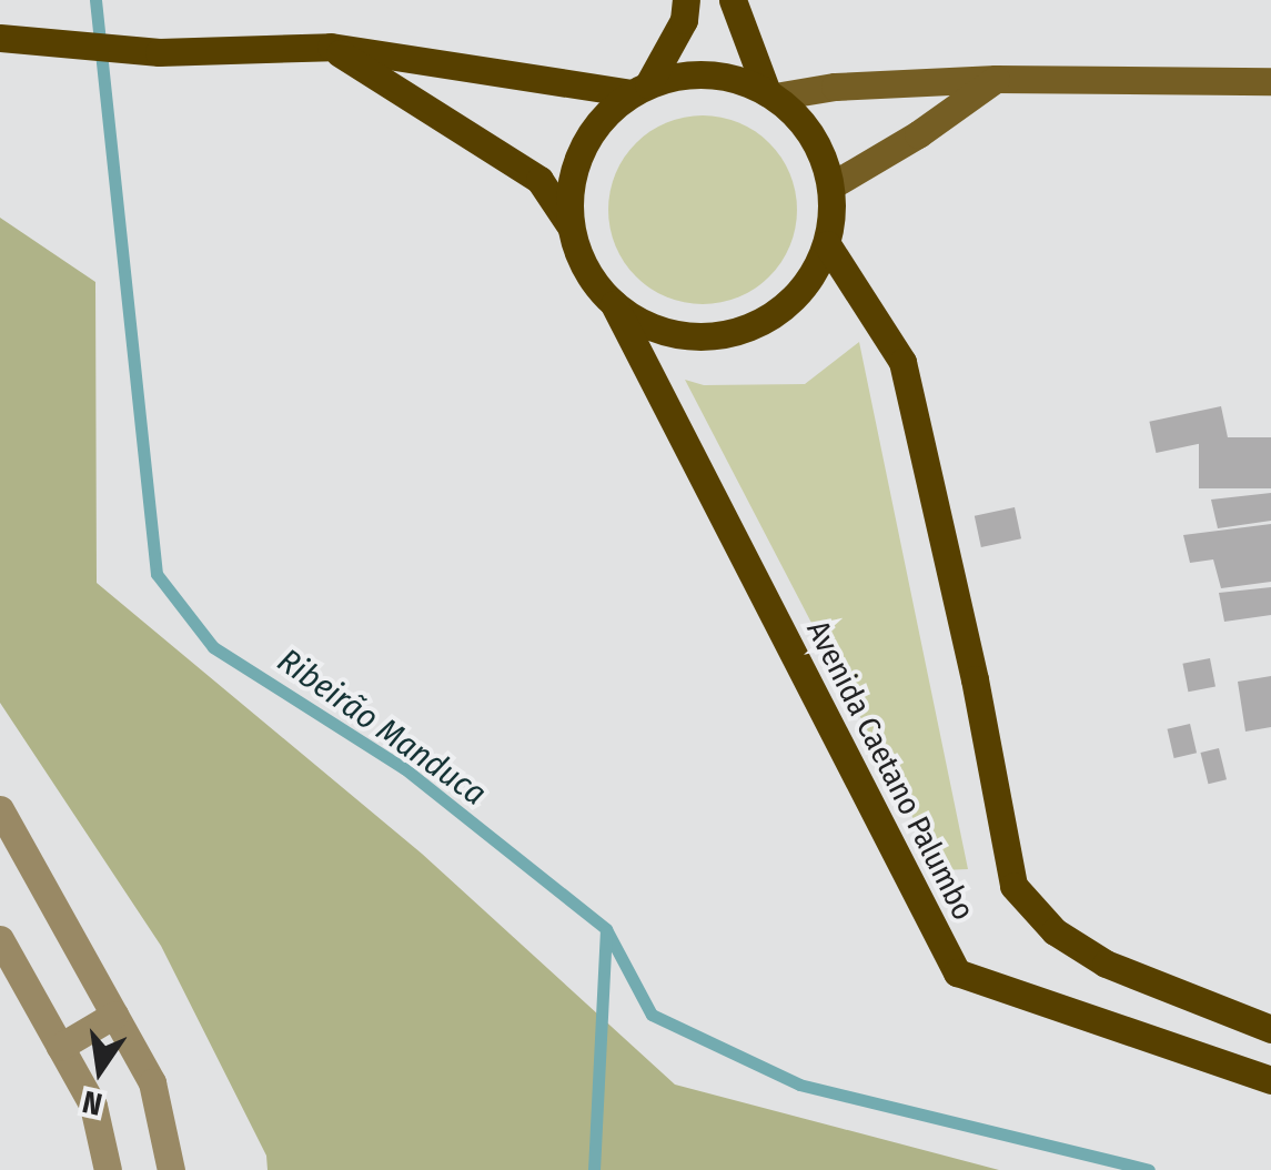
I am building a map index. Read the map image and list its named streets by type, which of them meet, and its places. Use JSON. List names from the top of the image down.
{
  "streets": {
    "main road": ["Avenida Caetano Palumbo"]
  },
  "water": ["Ribeirão Manduca"],
  "north": "bottom"
}
